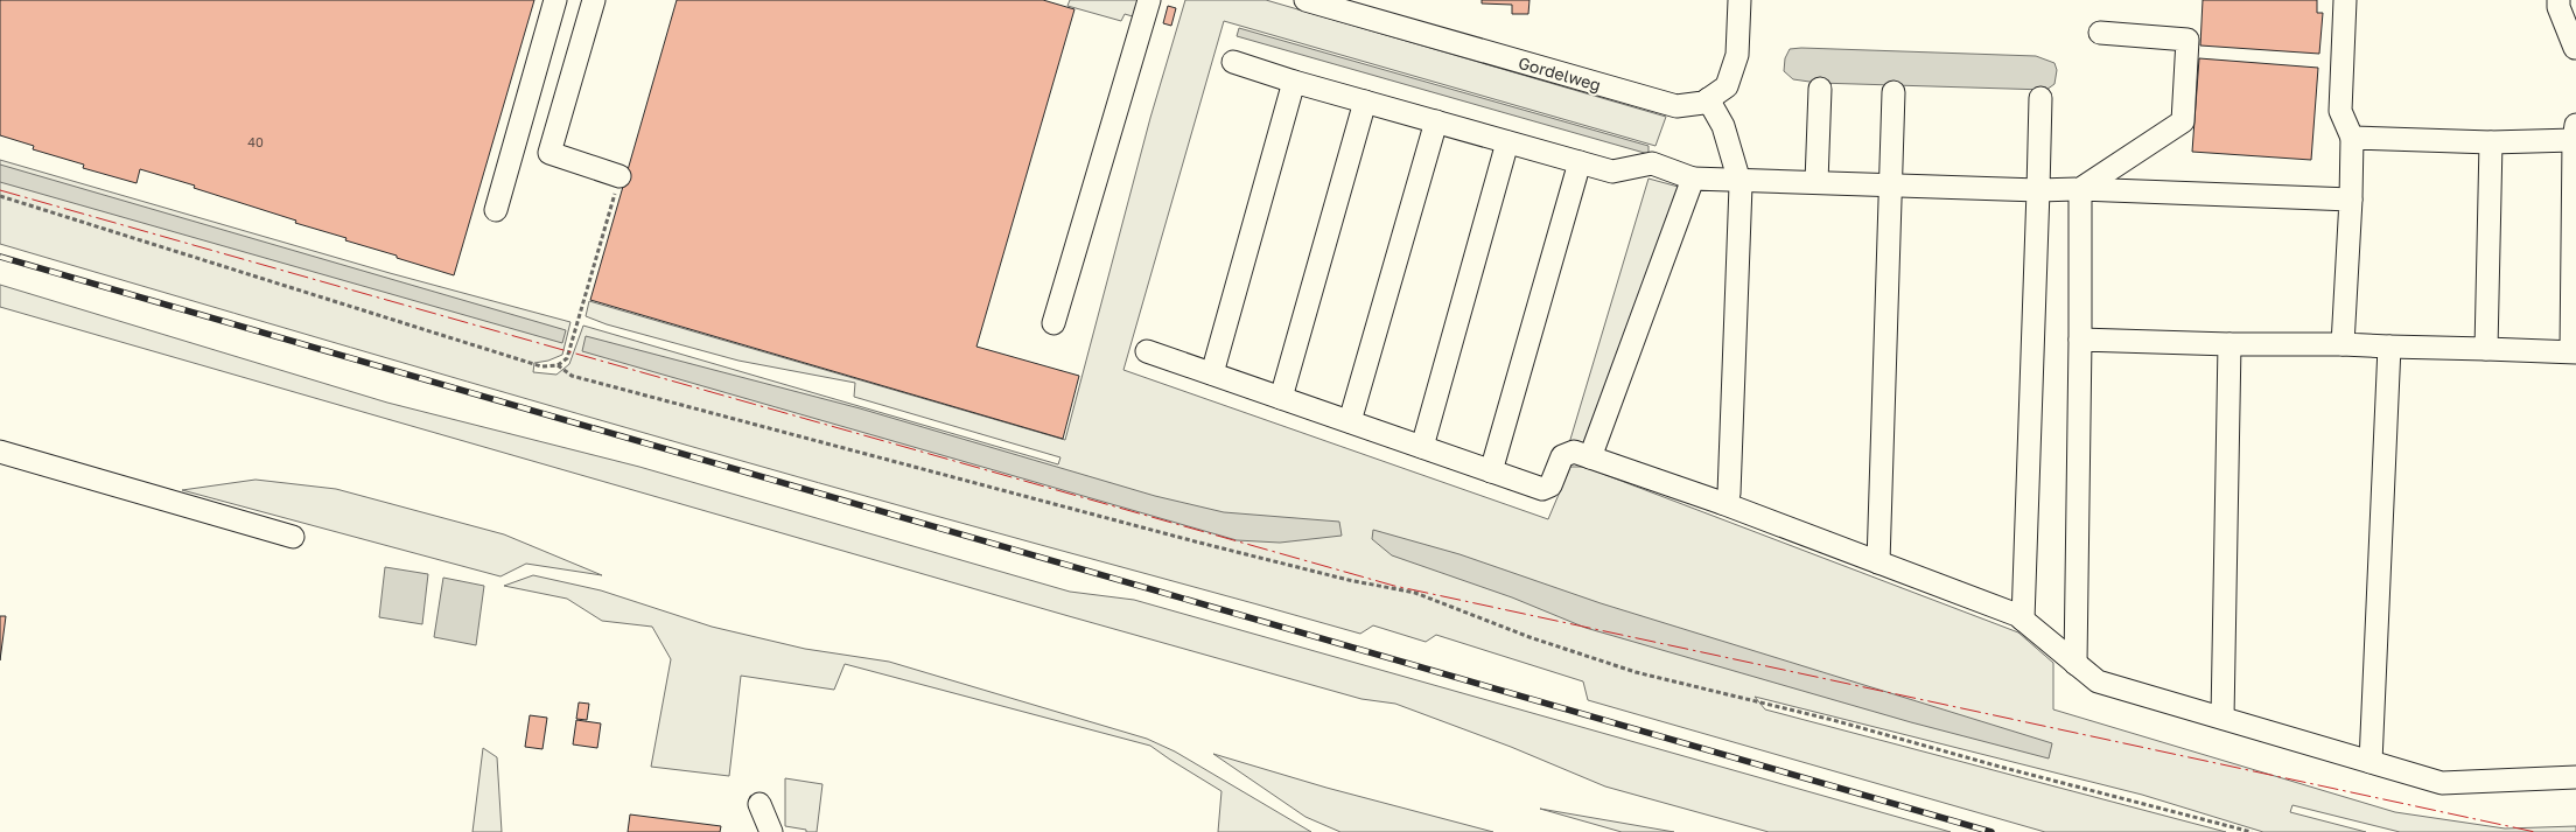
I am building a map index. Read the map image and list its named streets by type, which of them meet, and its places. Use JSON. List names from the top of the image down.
{
  "streets": {
    "street": ["Gordelweg"]
  },
  "house_numbers": ["40"]
}
